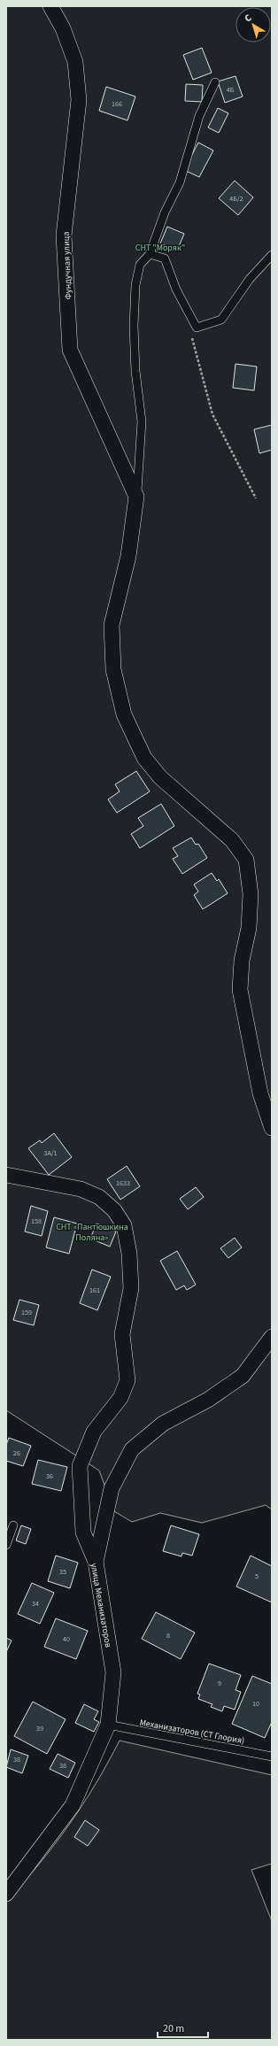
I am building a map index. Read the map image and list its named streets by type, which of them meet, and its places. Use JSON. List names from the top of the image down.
{
  "streets": {
    "street": ["Фундучная улица", "улица Механизаторов"],
    "lane": ["Механизаторов (СТ Глория)"]
  },
  "crossings": [
    ["улица Механизаторов", "Механизаторов (СТ Глория)"]
  ],
  "parks": ["СНТ \"Моряк\"", "СНТ «Пантюшкина Поляна»"],
  "house_numbers": [
    "4Б",
    "166",
    "4Б/2",
    "3А/1",
    "1633",
    "158",
    "161",
    "159",
    "26",
    "36",
    "35",
    "5",
    "34",
    "8",
    "40",
    "9",
    "10",
    "39",
    "38",
    "38"
  ],
  "scale_bar": "20 m",
  "north": "top left"
}
